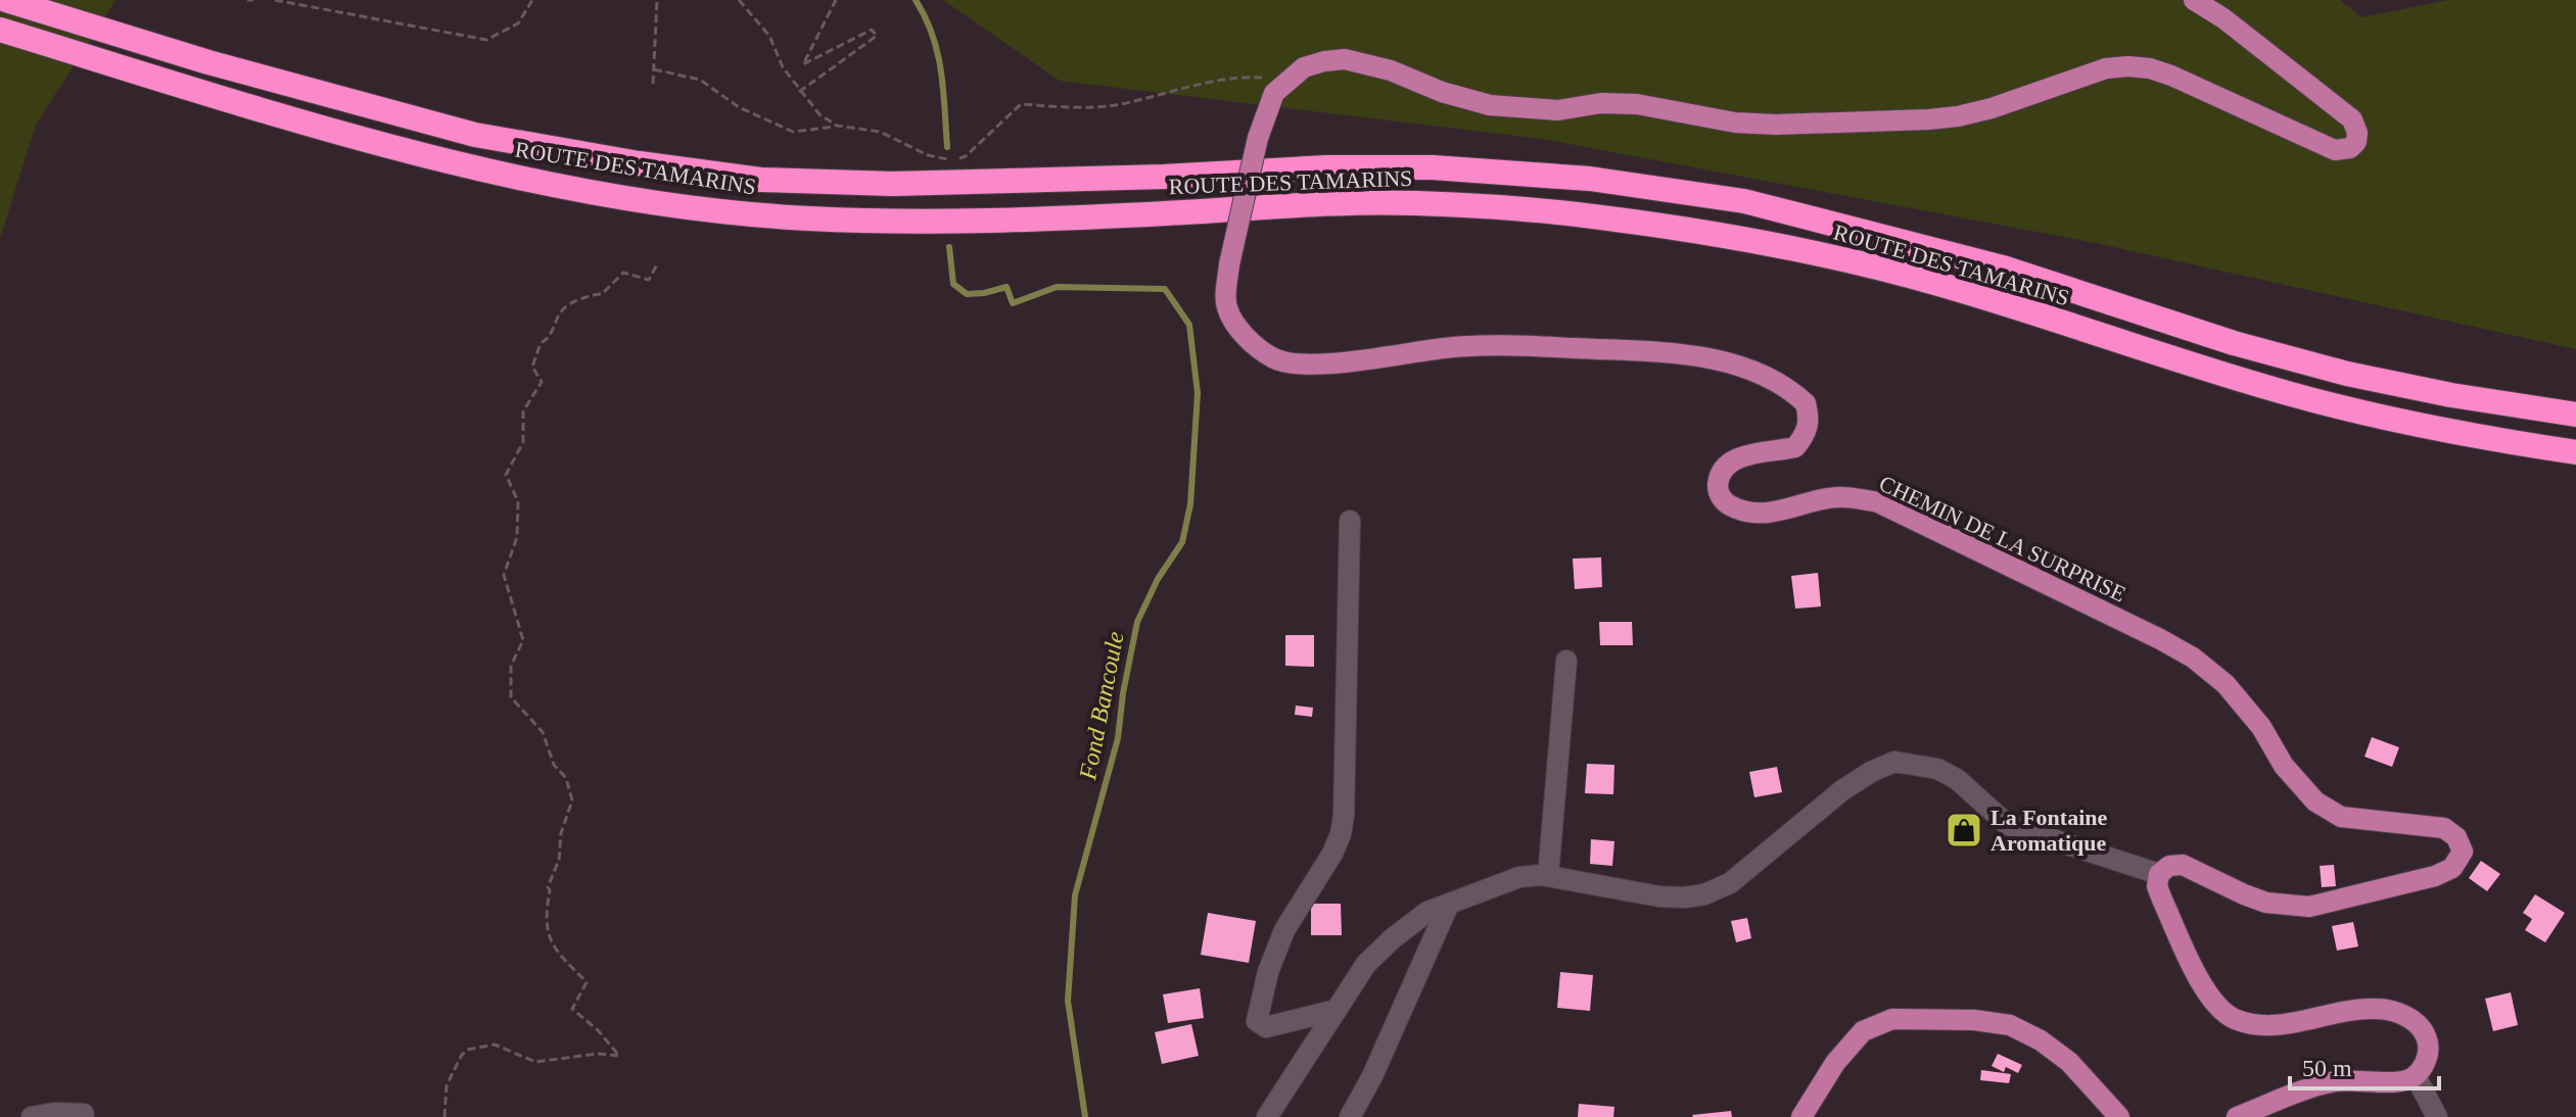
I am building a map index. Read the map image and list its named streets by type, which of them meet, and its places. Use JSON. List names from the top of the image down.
{
  "streets": {
    "highway": ["ROUTE DES TAMARINS"],
    "main road": ["CHEMIN DE LA SURPRISE"]
  },
  "water": ["Fond Bancoule"],
  "places": {
    "shop": ["La Fontaine Aromatique"]
  },
  "scale_bar": "50 m"
}
